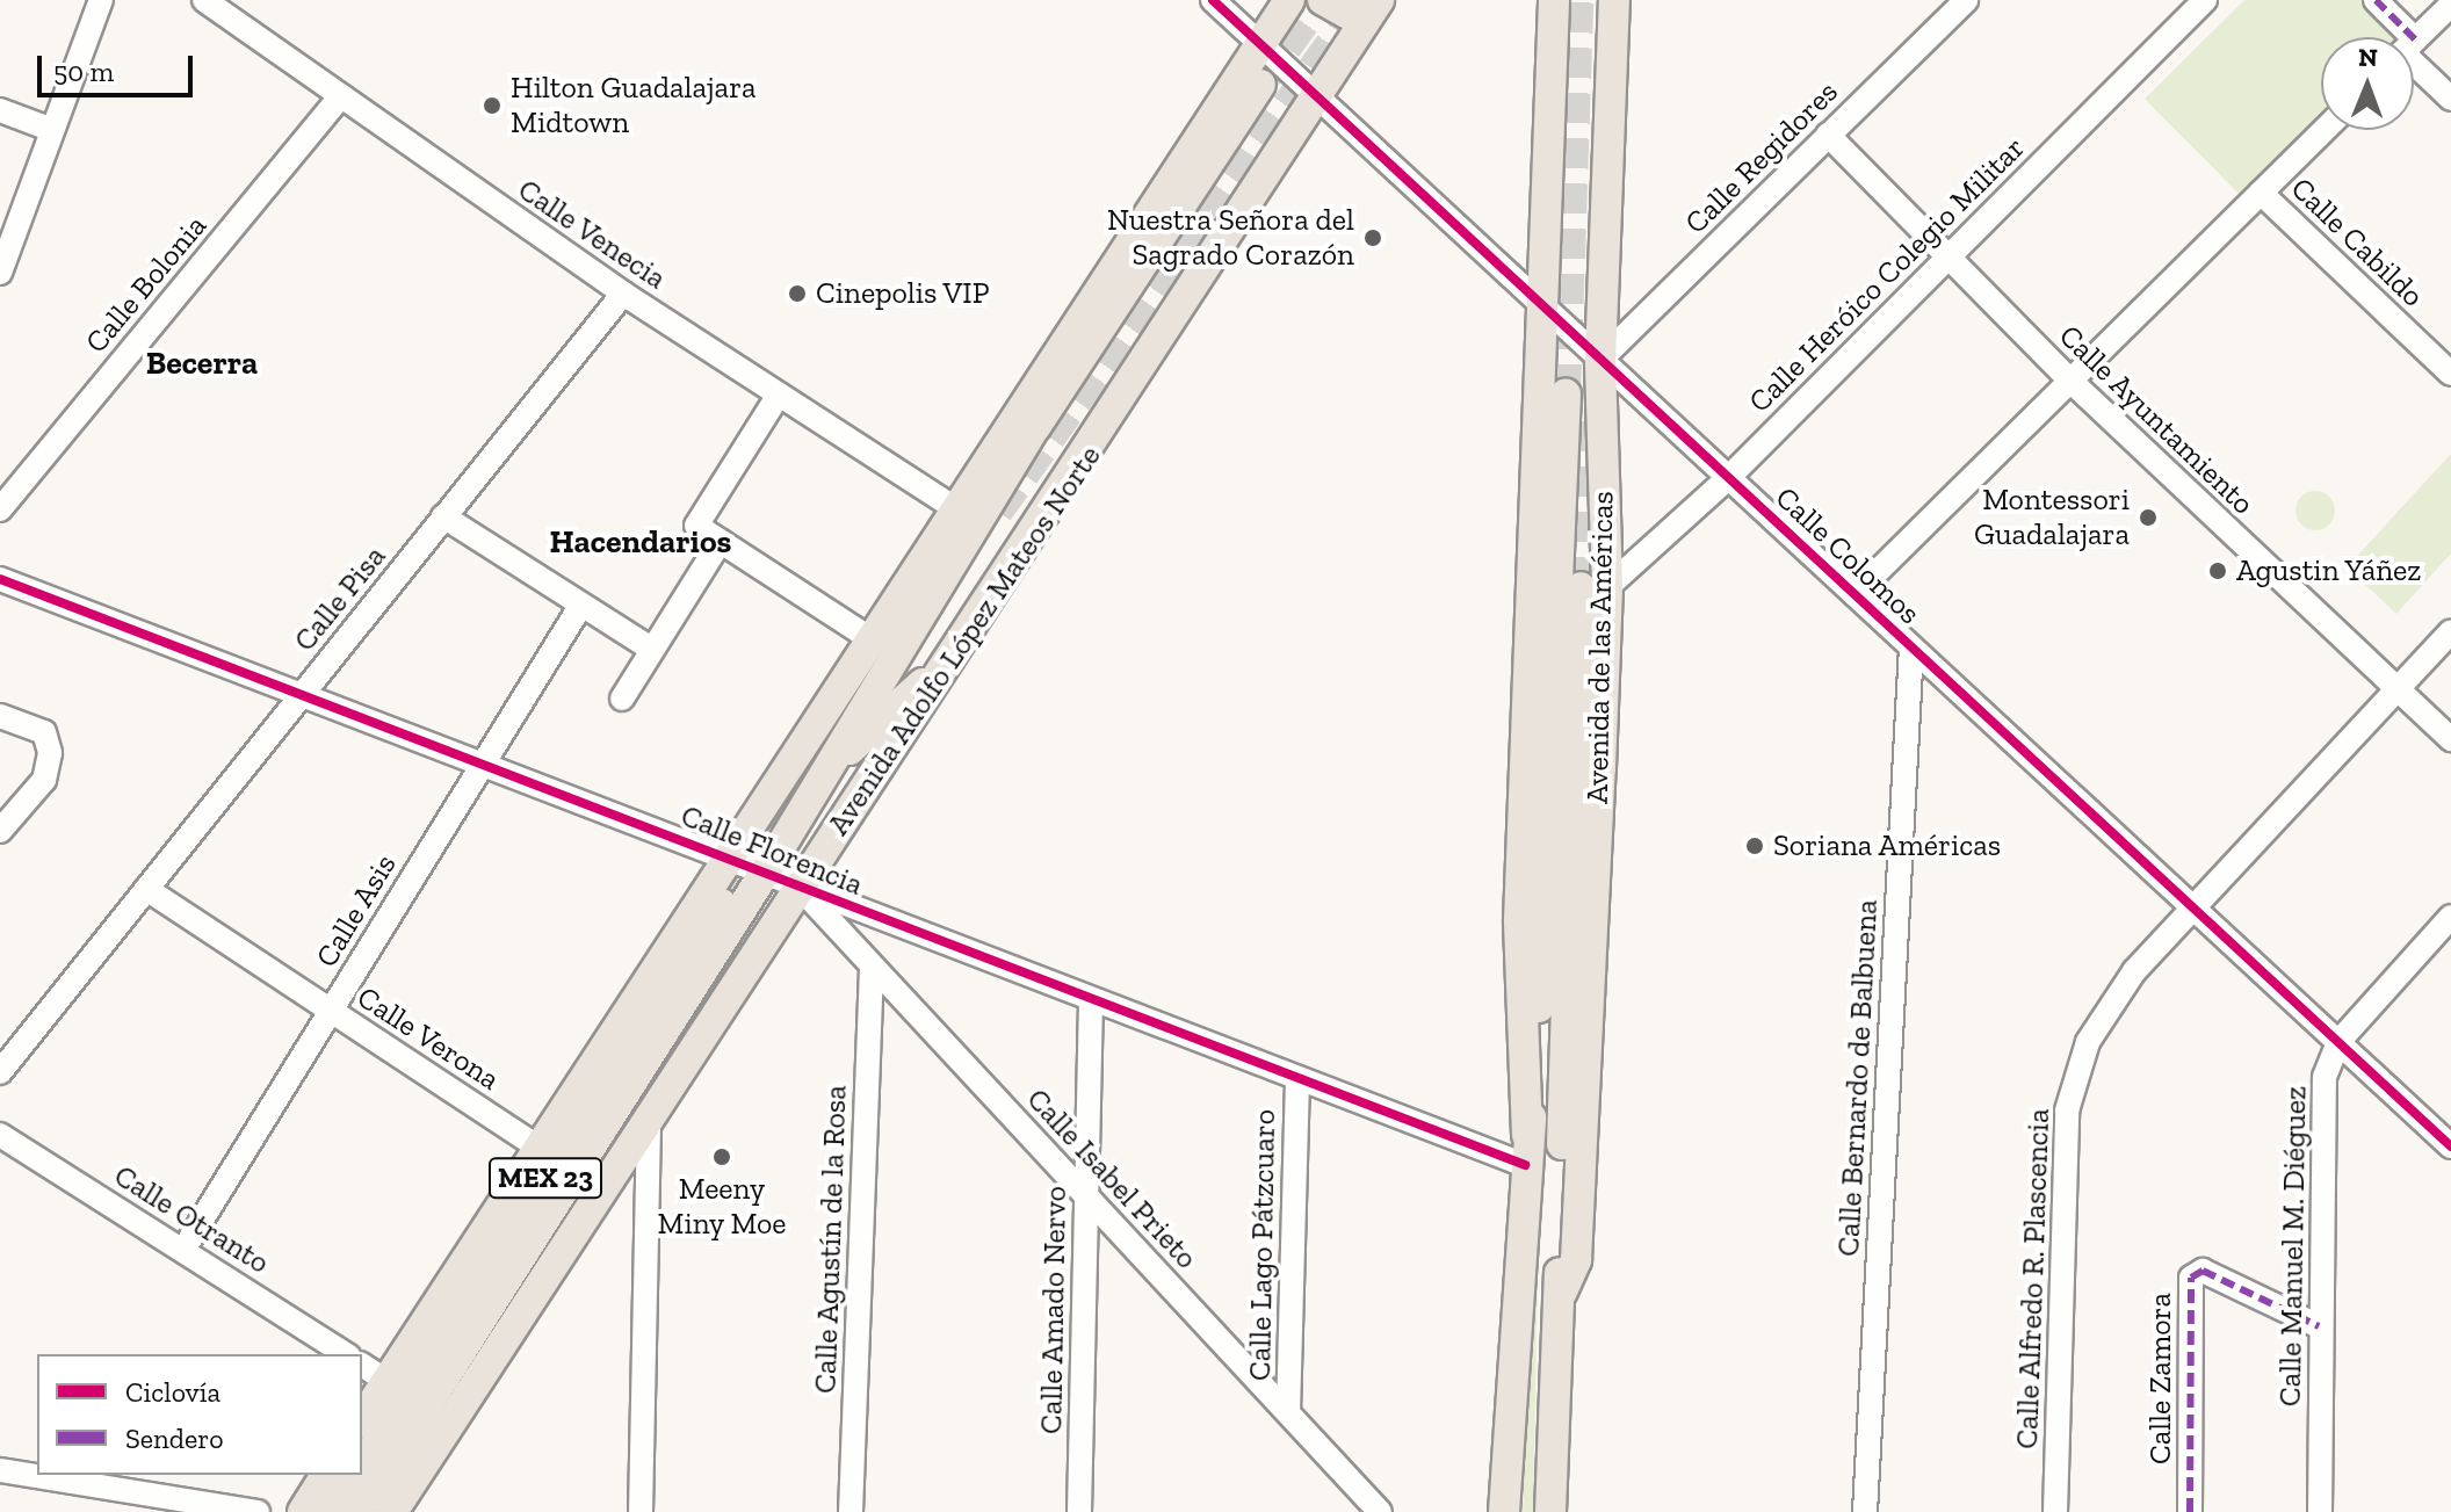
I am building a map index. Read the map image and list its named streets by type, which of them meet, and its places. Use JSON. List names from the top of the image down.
{
  "streets": {
    "main road": ["Avenida Adolfo López Mateos Norte", "Avenida de las Américas", "MEX 23"],
    "street": [
      "Calle Regidores",
      "Calle Venecia",
      "Calle Cabildo",
      "Calle Heróico Colegio Militar",
      "Calle Bolonia",
      "Calle Ayuntamiento",
      "Calle Colomos",
      "Calle Pisa",
      "Calle Florencia",
      "Calle Asis",
      "Calle Verona",
      "Calle Bernardo de Balbuena",
      "Calle Isabel Prieto",
      "Calle Otranto",
      "Calle Agustín de la Rosa",
      "Calle Lago Pátzcuaro",
      "Calle Manuel M. Diéguez",
      "Calle Alfredo R. Plascencia",
      "Calle Amado Nervo",
      "Calle Zamora"
    ]
  },
  "crossings": [
    ["Calle Regidores", "Calle Ayuntamiento"],
    ["Calle Regidores", "Calle Colomos"],
    ["Calle Regidores", "Avenida de las Américas"],
    ["Calle Venecia", "Calle Bolonia"],
    ["Calle Venecia", "Calle Pisa"],
    ["Calle Heróico Colegio Militar", "Calle Ayuntamiento"],
    ["Calle Heróico Colegio Militar", "Calle Colomos"],
    ["Calle Heróico Colegio Militar", "Avenida de las Américas"],
    ["Calle Ayuntamiento", "Calle Alfredo R. Plascencia"],
    ["Calle Colomos", "Avenida Adolfo López Mateos Norte"],
    ["Calle Colomos", "Avenida de las Américas"],
    ["Calle Colomos", "Calle Bernardo de Balbuena"],
    ["Calle Colomos", "Calle Manuel M. Diéguez"],
    ["Calle Colomos", "Calle Alfredo R. Plascencia"],
    ["Calle Pisa", "Calle Florencia"],
    ["Calle Pisa", "Calle Verona"],
    ["Avenida Adolfo López Mateos Norte", "Calle Florencia"],
    ["Avenida Adolfo López Mateos Norte", "Calle Isabel Prieto"],
    ["Avenida de las Américas", "Calle Florencia"],
    ["Calle Florencia", "Calle Asis"],
    ["Calle Florencia", "Calle Isabel Prieto"],
    ["Calle Florencia", "Calle Lago Pátzcuaro"],
    ["Calle Florencia", "Calle Amado Nervo"],
    ["Calle Asis", "Calle Verona"],
    ["Calle Asis", "Calle Otranto"],
    ["Calle Isabel Prieto", "Calle Agustín de la Rosa"],
    ["Calle Isabel Prieto", "Calle Lago Pátzcuaro"],
    ["Calle Isabel Prieto", "Calle Amado Nervo"],
    ["Calle Manuel M. Diéguez", "Calle Zamora"]
  ],
  "districts": ["Becerra", "Hacendarios"],
  "places": [
    "Hilton Guadalajara Midtown",
    "Nuestra Señora del Sagrado Corazón",
    "Cinepolis VIP",
    "Montessori Guadalajara",
    "Agustin Yáñez",
    "Soriana Américas",
    "Meeny Miny Moe"
  ],
  "legend": ["Ciclovía", "Sendero"],
  "scale_bar": "50 m",
  "north": "top"
}
